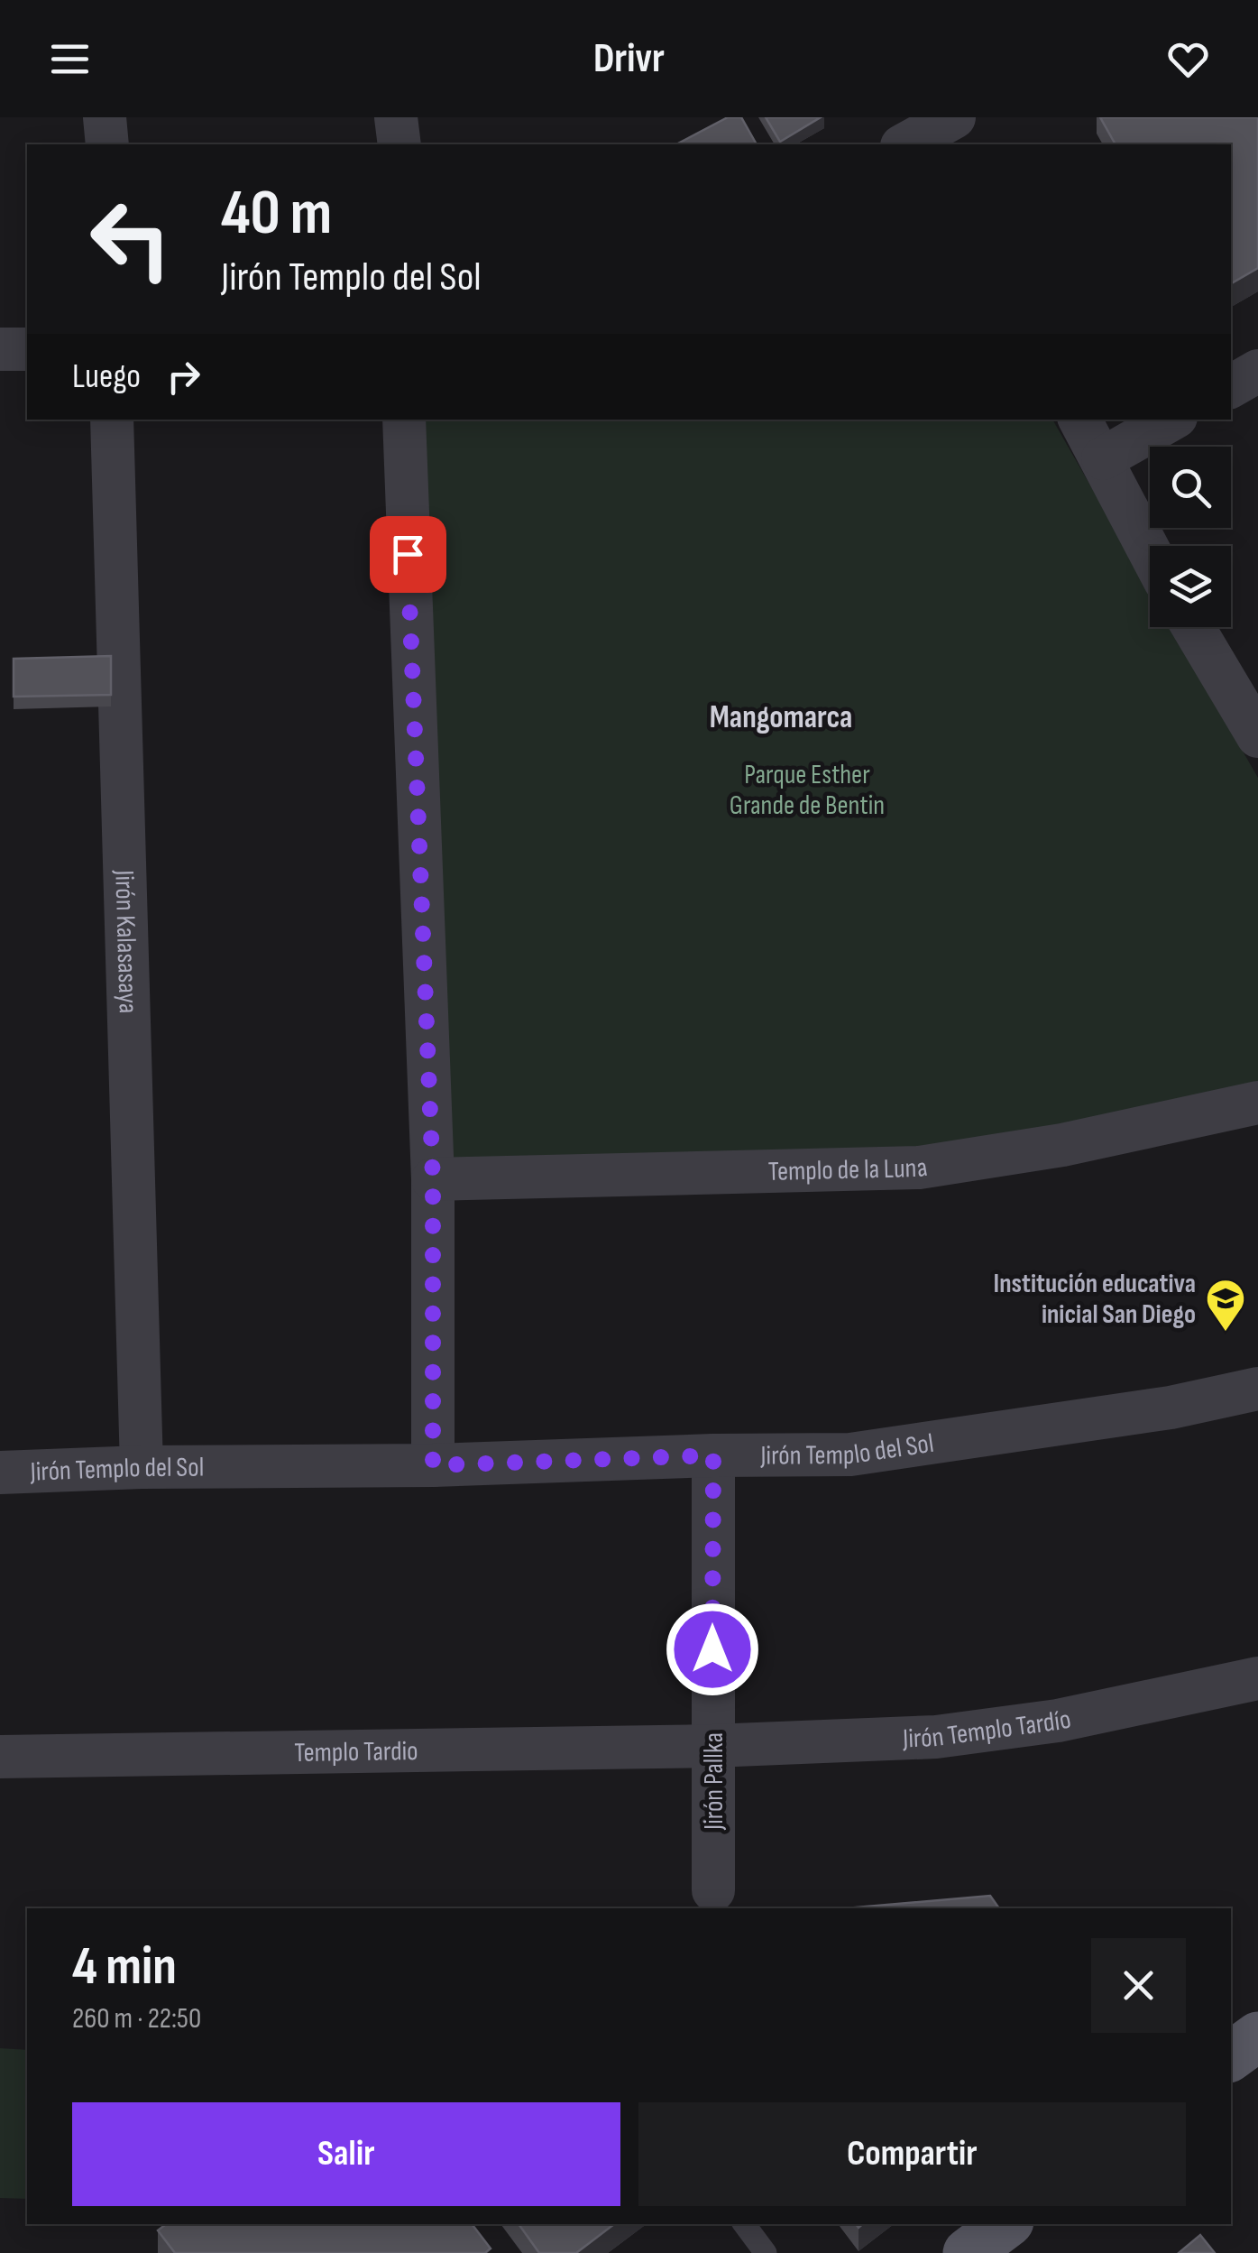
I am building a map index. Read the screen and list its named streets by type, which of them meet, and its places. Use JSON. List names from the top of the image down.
{
  "streets": {
    "street": [
      "Jirón Kalasasaya",
      "Templo de la Luna",
      "Jirón Templo del Sol",
      "Jirón Templo Tardío",
      "Templo Tardio",
      "Jirón Pallka"
    ]
  },
  "crossings": [
    ["Jirón Kalasasaya", "Jirón Templo del Sol"],
    ["Jirón Templo del Sol", "Jirón Pallka"],
    ["Jirón Templo Tardío", "Templo Tardio"],
    ["Jirón Templo Tardío", "Jirón Pallka"],
    ["Templo Tardio", "Jirón Pallka"]
  ],
  "districts": ["Mangomarca"],
  "parks": ["Parque Esther Grande de Bentin"],
  "places": {
    "school or university": ["Institución educativa inicial San Diego"]
  },
  "page": {
    "header": "Drivr",
    "turn": ["40 m", "Jirón Templo del Sol"],
    "then": "Luego",
    "heading": ["4 min", "260 m · 22:50"],
    "buttons": ["Salir", "Compartir"]
  }
}
